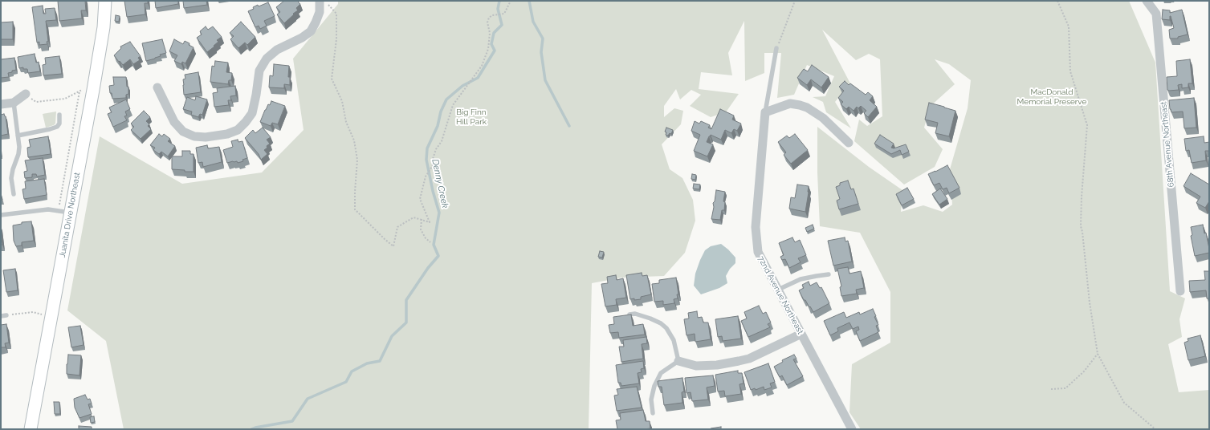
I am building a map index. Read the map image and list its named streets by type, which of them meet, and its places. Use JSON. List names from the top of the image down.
{
  "streets": {
    "main road": ["Juanita Drive Northeast"],
    "street": ["68th Avenue Northeast", "72nd Avenue Northeast"]
  },
  "water": ["Denny Creek"],
  "parks": ["MacDonald Memorial Preserve", "Big Finn Hill Park"]
}
